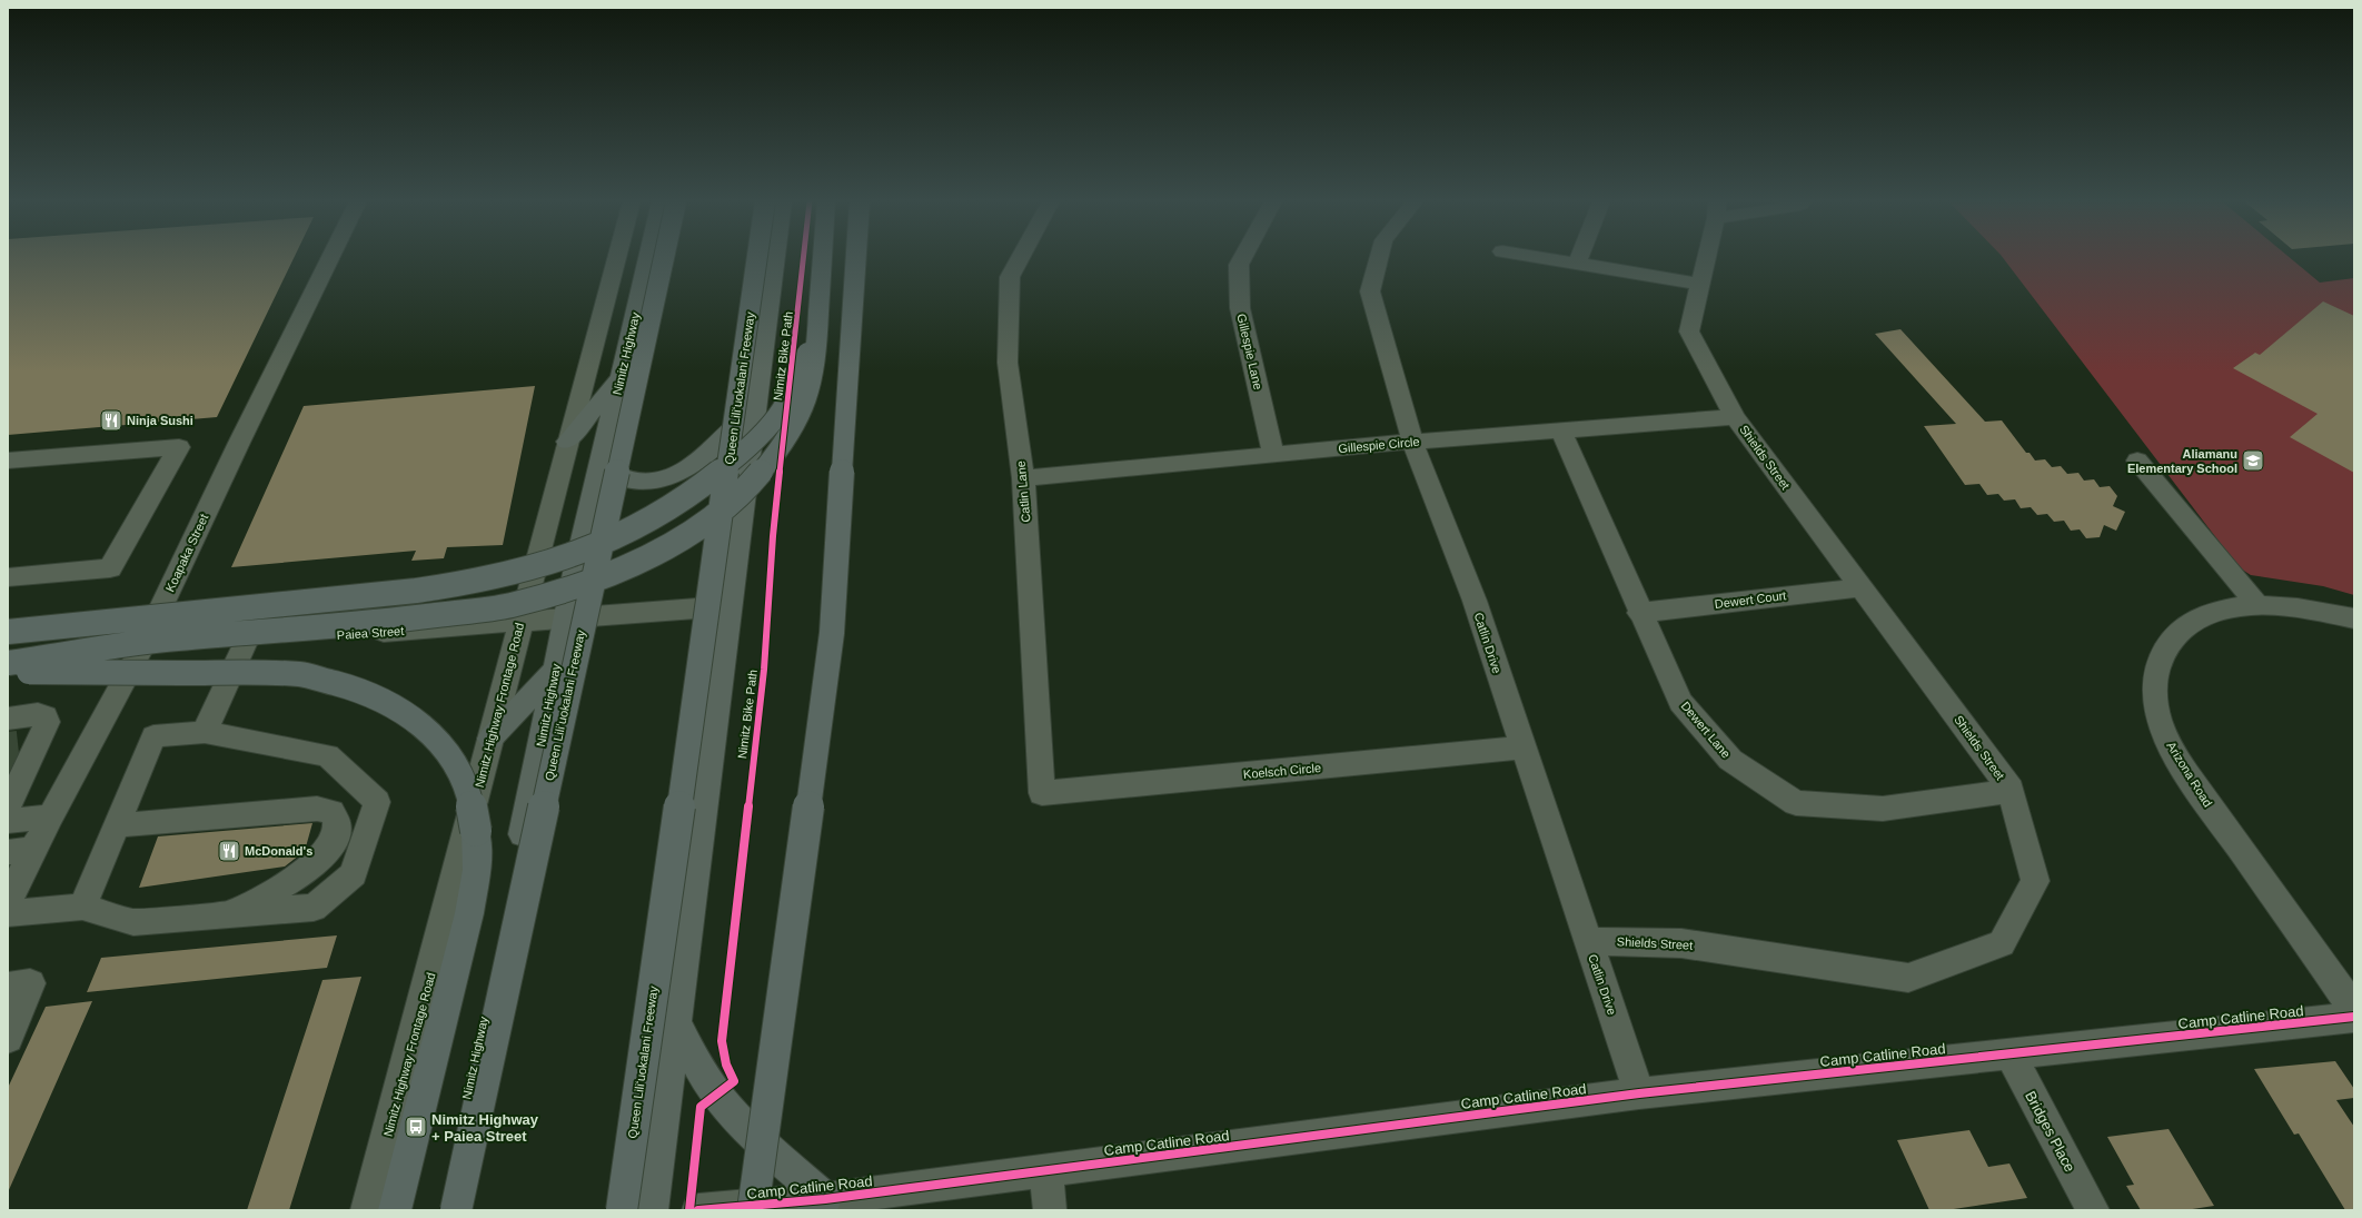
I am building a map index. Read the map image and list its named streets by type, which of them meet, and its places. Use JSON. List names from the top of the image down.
{
  "streets": {
    "highway": ["Queen Liliʻuokalani Freeway"],
    "main road": ["Nimitz Highway"],
    "street": [
      "Gillespie Lane",
      "Gillespie Circle",
      "Shields Street",
      "Catlin Lane",
      "Koapaka Street",
      "Dewert Court",
      "Paiea Street",
      "Catlin Drive",
      "Nimitz Highway Frontage Road",
      "Dewert Lane",
      "Koelsch Circle",
      "Arizona Road",
      "Camp Catline Road",
      "Bridges Place"
    ],
    "cycle path": ["Nimitz Bike Path"]
  },
  "crossings": [
    ["Gillespie Lane", "Gillespie Circle"],
    ["Nimitz Highway", "Paiea Street"],
    ["Gillespie Circle", "Shields Street"],
    ["Gillespie Circle", "Catlin Lane"],
    ["Gillespie Circle", "Catlin Drive"],
    ["Gillespie Circle", "Dewert Lane"],
    ["Shields Street", "Dewert Court"],
    ["Shields Street", "Catlin Drive"],
    ["Shields Street", "Dewert Lane"],
    ["Catlin Lane", "Koelsch Circle"],
    ["Koapaka Street", "Paiea Street"],
    ["Dewert Court", "Dewert Lane"],
    ["Paiea Street", "Nimitz Highway Frontage Road"],
    ["Catlin Drive", "Koelsch Circle"],
    ["Catlin Drive", "Camp Catline Road"],
    ["Camp Catline Road", "Bridges Place"]
  ],
  "places": {
    "restaurant": ["Ninja Sushi", "McDonald's"],
    "school or university": ["Aliamanu Elementary School"],
    "bus stop": ["Nimitz Highway + Paiea Street"]
  }
}
